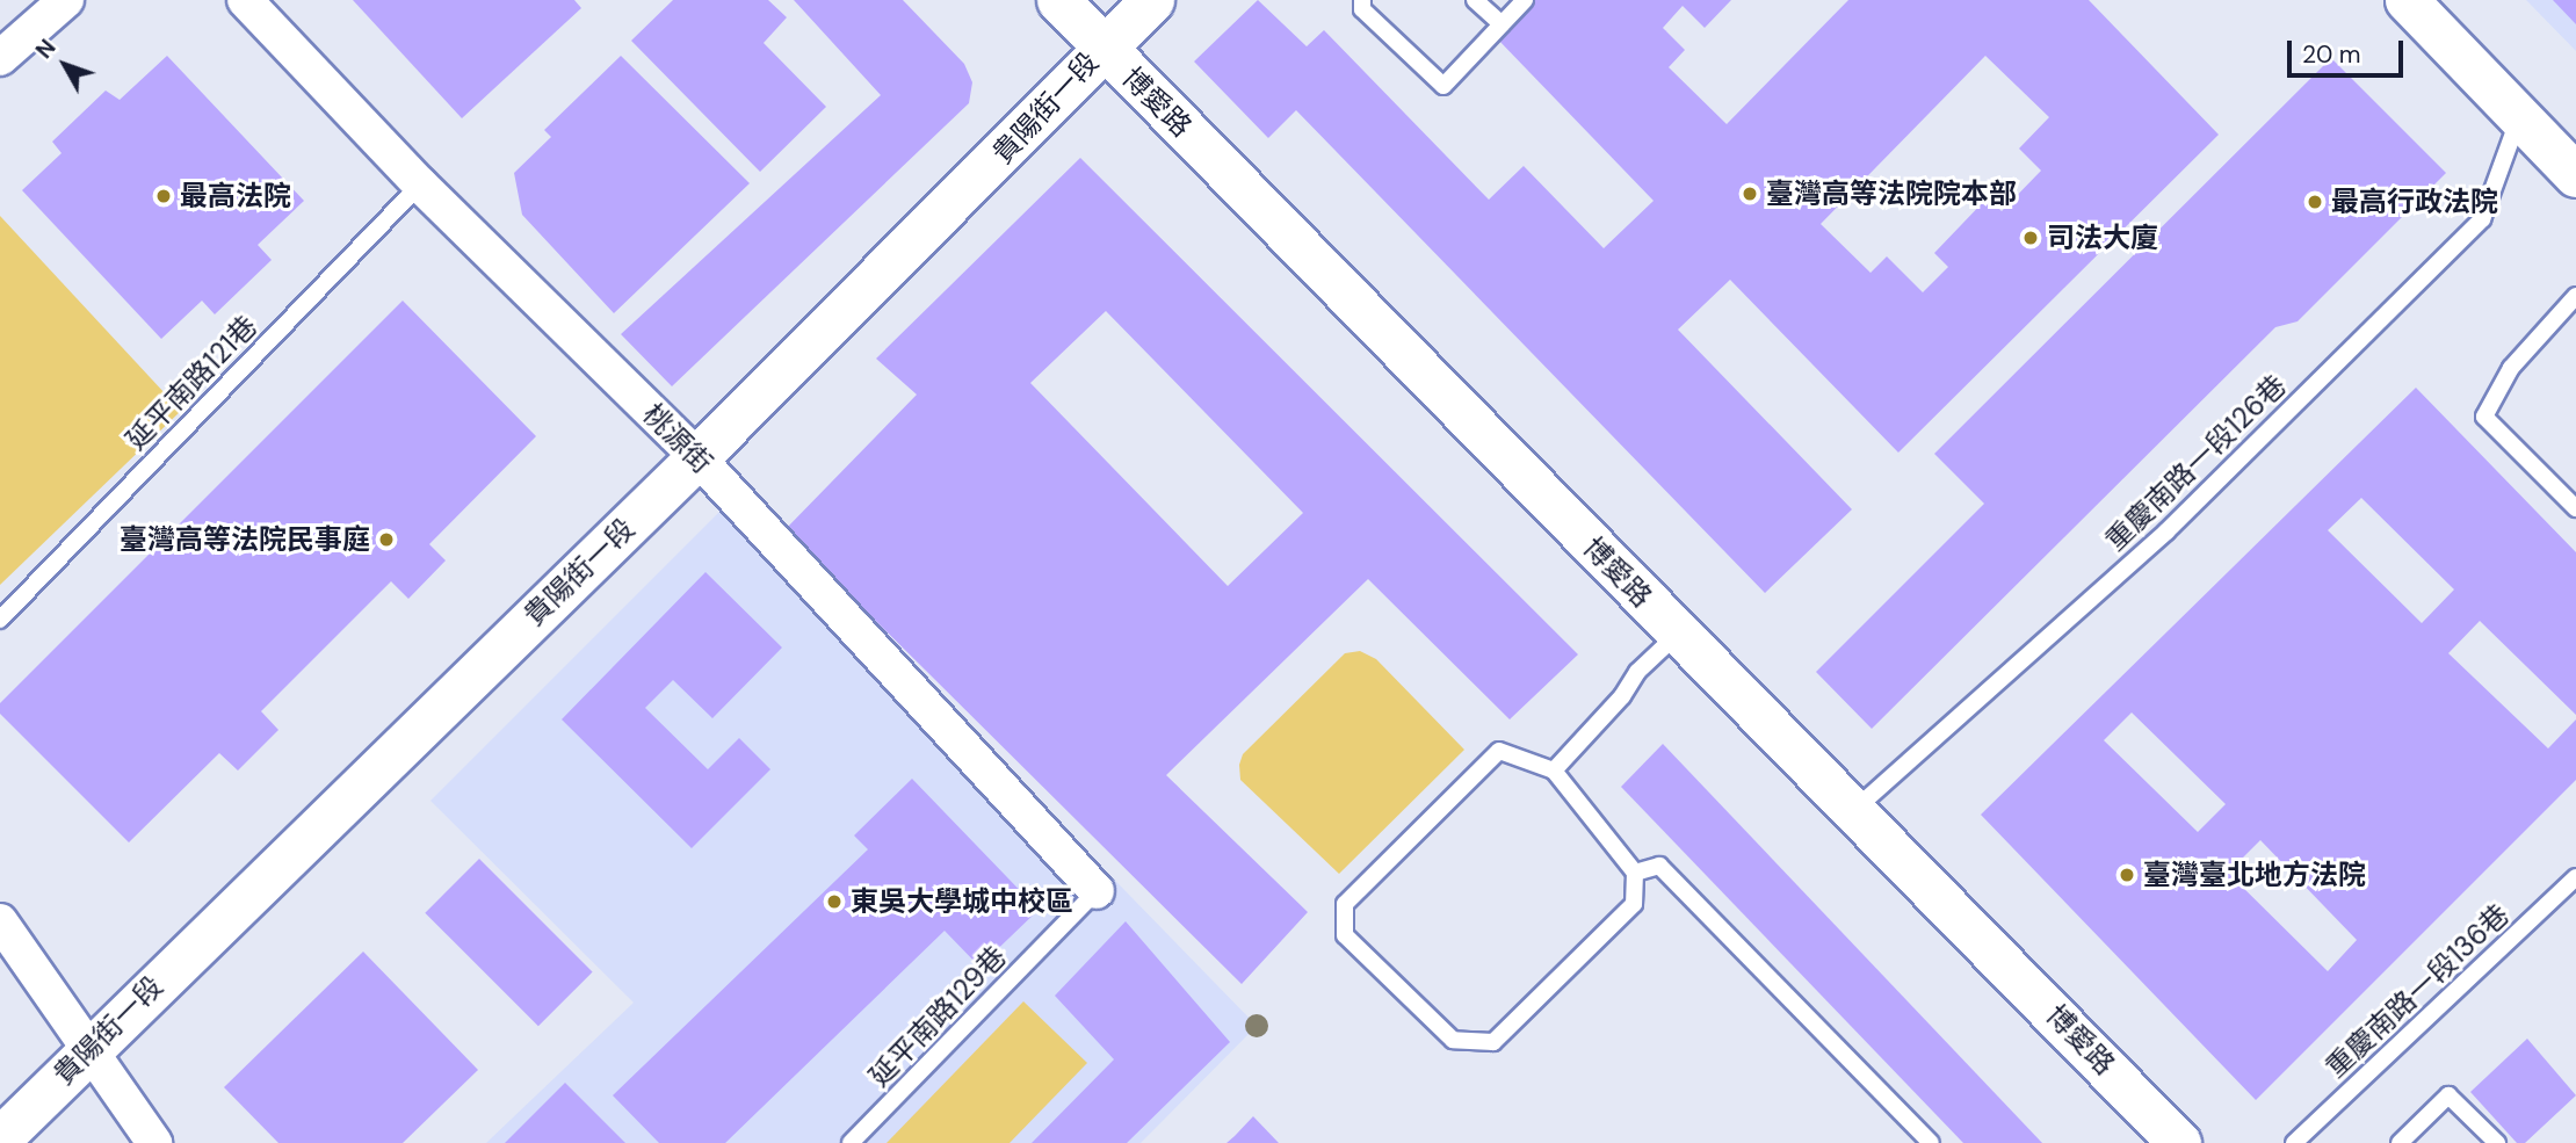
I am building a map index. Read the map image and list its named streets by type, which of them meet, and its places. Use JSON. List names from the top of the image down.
{
  "streets": {
    "street": ["博愛路", "貴陽街一段", "桃源街"],
    "lane": [
      "延平南路121巷",
      "重慶南路一段126巷",
      "重慶南路一段136巷",
      "延平南路129巷"
    ]
  },
  "crossings": [
    ["博愛路", "貴陽街一段"],
    ["博愛路", "重慶南路一段126巷"],
    ["貴陽街一段", "桃源街"],
    ["延平南路121巷", "桃源街"],
    ["桃源街", "延平南路129巷"]
  ],
  "places": [
    "臺灣高等法院院本部",
    "最高法院",
    "最高行政法院",
    "司法大廈",
    "臺灣高等法院民事庭",
    "臺灣臺北地方法院",
    "東吳大學城中校區"
  ],
  "scale_bar": "20 m",
  "north": "top left"
}
